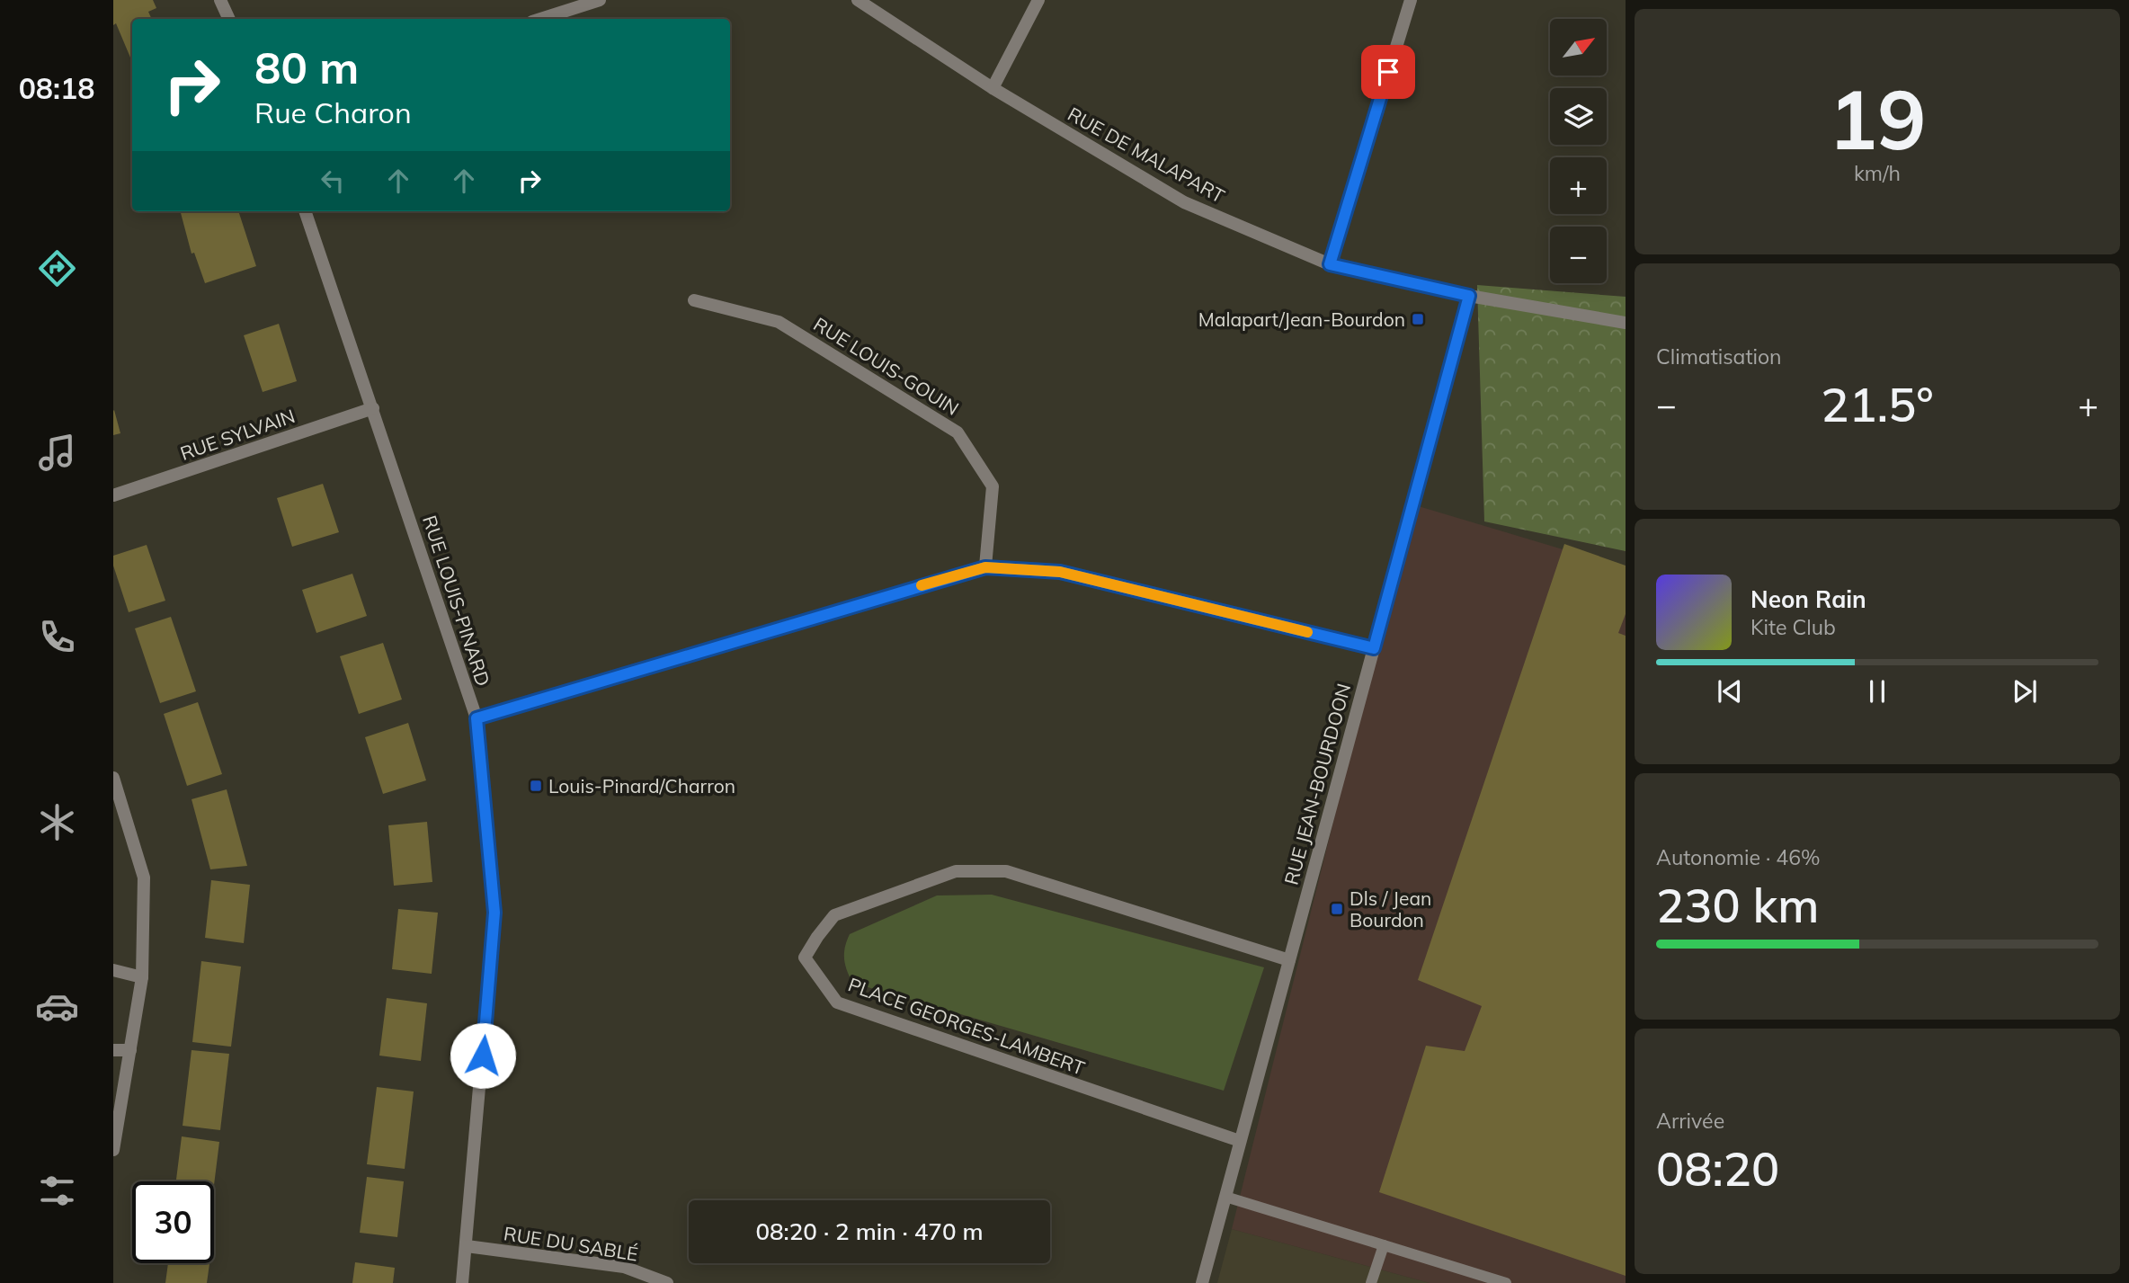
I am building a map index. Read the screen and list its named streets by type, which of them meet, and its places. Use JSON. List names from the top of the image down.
{
  "streets": {
    "street": [
      "RUE DE MALAPART",
      "RUE LOUIS-GOUIN",
      "RUE SYLVAIN",
      "RUE LOUIS-PINARD",
      "RUE JEAN-BOURDOON",
      "PLACE GEORGES-LAMBERT",
      "RUE DU SABLÉ"
    ]
  },
  "crossings": [
    ["RUE DE MALAPART", "RUE JEAN-BOURDOON"],
    ["RUE SYLVAIN", "RUE LOUIS-PINARD"],
    ["RUE LOUIS-PINARD", "RUE DU SABLÉ"],
    ["RUE JEAN-BOURDOON", "PLACE GEORGES-LAMBERT"]
  ],
  "places": {
    "transit": ["Malapart/Jean-Bourdon", "Louis-Pinard/Charron", "Dls / Jean Bourdon"]
  },
  "north": "top right",
  "page": {
    "tabs": "08:18",
    "tile": [
      ["19", "km/h"],
      "Climatisation",
      ["Autonomie · 46%", "230 km"],
      ["Arrivée", "08:20"]
    ],
    "map_buttons": ["+", "−"],
    "turn": ["80 m", "Rue Charon"],
    "heat": ["−", "21.5°", "+"],
    "song": ["Neon Rain", "Kite Club"],
    "limit": "30",
    "trip": "08:20 · 2 min · 470 m"
  }
}
